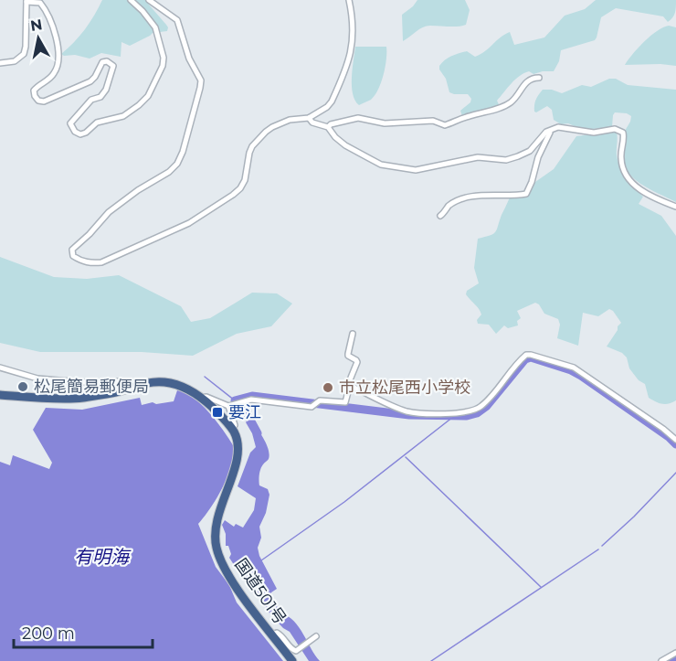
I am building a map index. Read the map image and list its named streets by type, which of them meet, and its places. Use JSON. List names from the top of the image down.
{
  "streets": {
    "highway": ["国道501号"]
  },
  "water": ["有明海"],
  "places": {
    "other": ["松尾簡易郵便局", "市立松尾西小学校"],
    "transit": ["要江"]
  },
  "scale_bar": "200 m",
  "north": "top"
}
